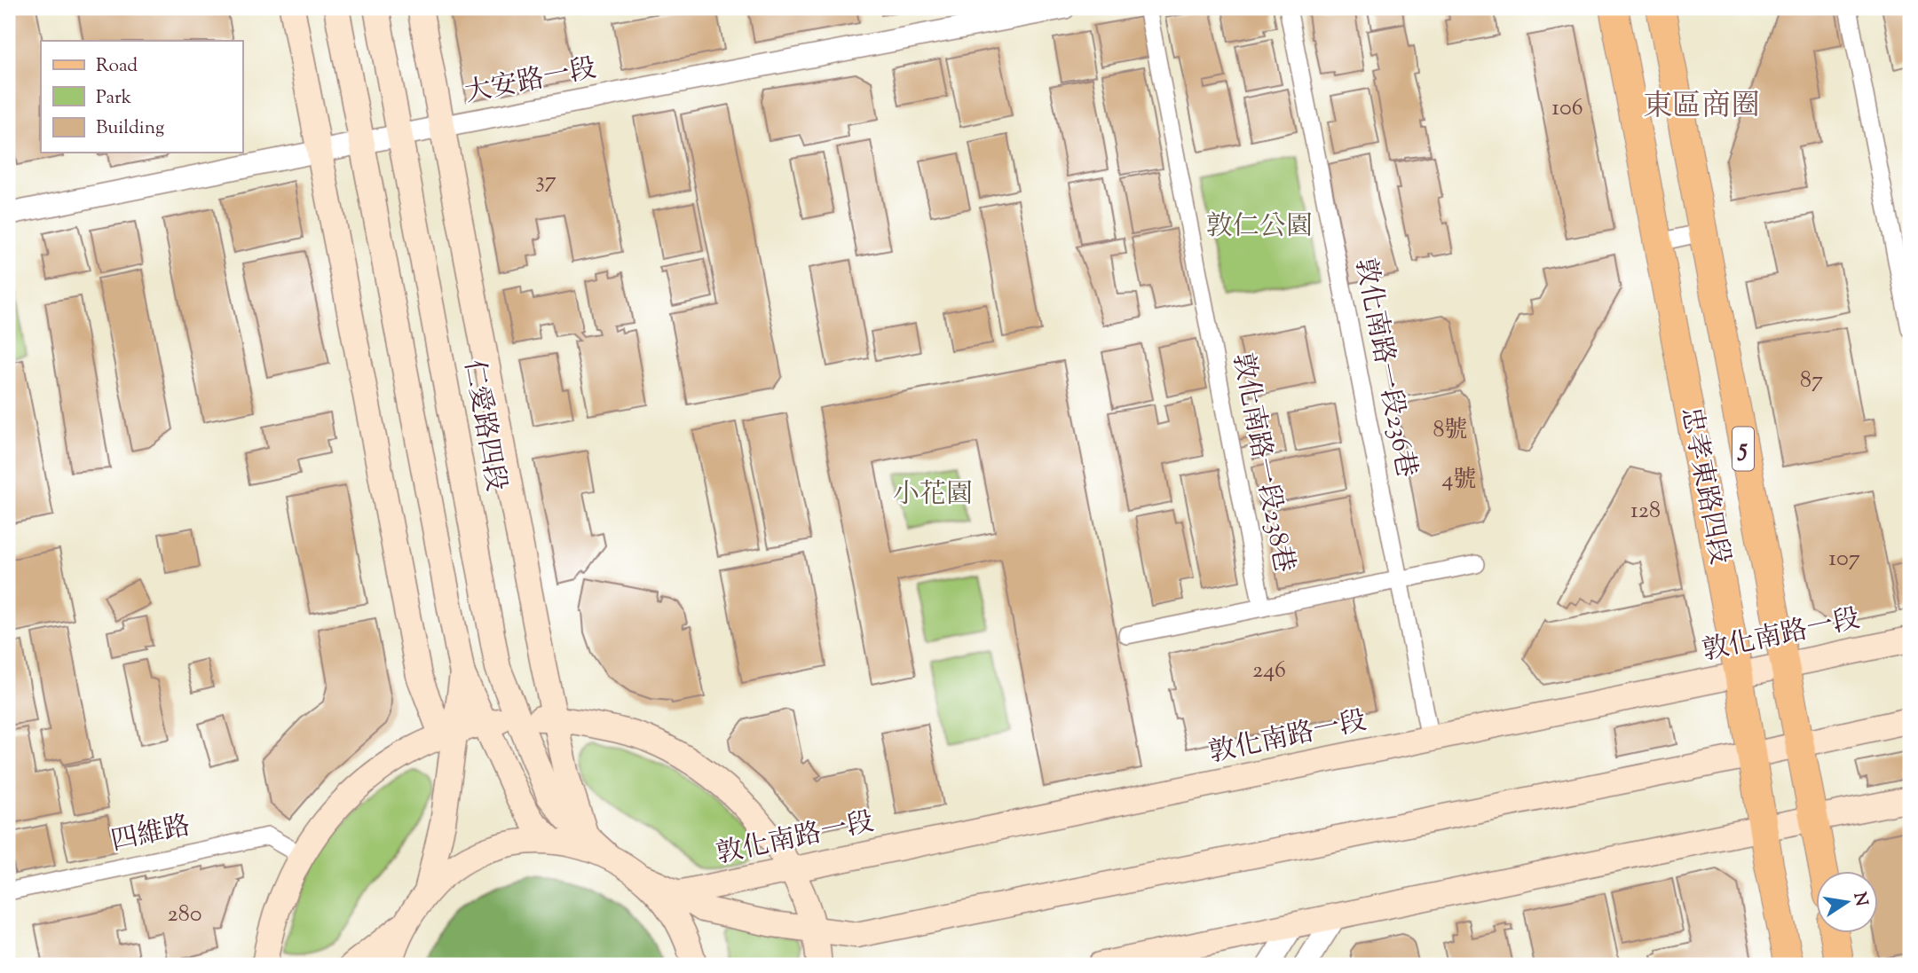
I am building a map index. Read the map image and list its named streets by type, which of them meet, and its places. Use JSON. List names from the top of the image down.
{
  "streets": {
    "main road": [
      "仁愛路四段",
      "5",
      "忠孝東路四段",
      "敦化南路一段"
    ],
    "street": [
      "大安路一段",
      "敦化南路一段236巷",
      "敦化南路一段238巷",
      "四維路"
    ]
  },
  "crossings": [
    ["大安路一段", "仁愛路四段"],
    ["敦化南路一段236巷", "敦化南路一段"],
    ["忠孝東路四段", "敦化南路一段"]
  ],
  "districts": ["東區商圈"],
  "parks": ["敦仁公園", "小花園"],
  "house_numbers": [
    "106",
    "37",
    "87",
    "8號",
    "4號",
    "128",
    "107",
    "246",
    "280"
  ],
  "legend": ["Road", "Park", "Building"],
  "north": "right"
}
